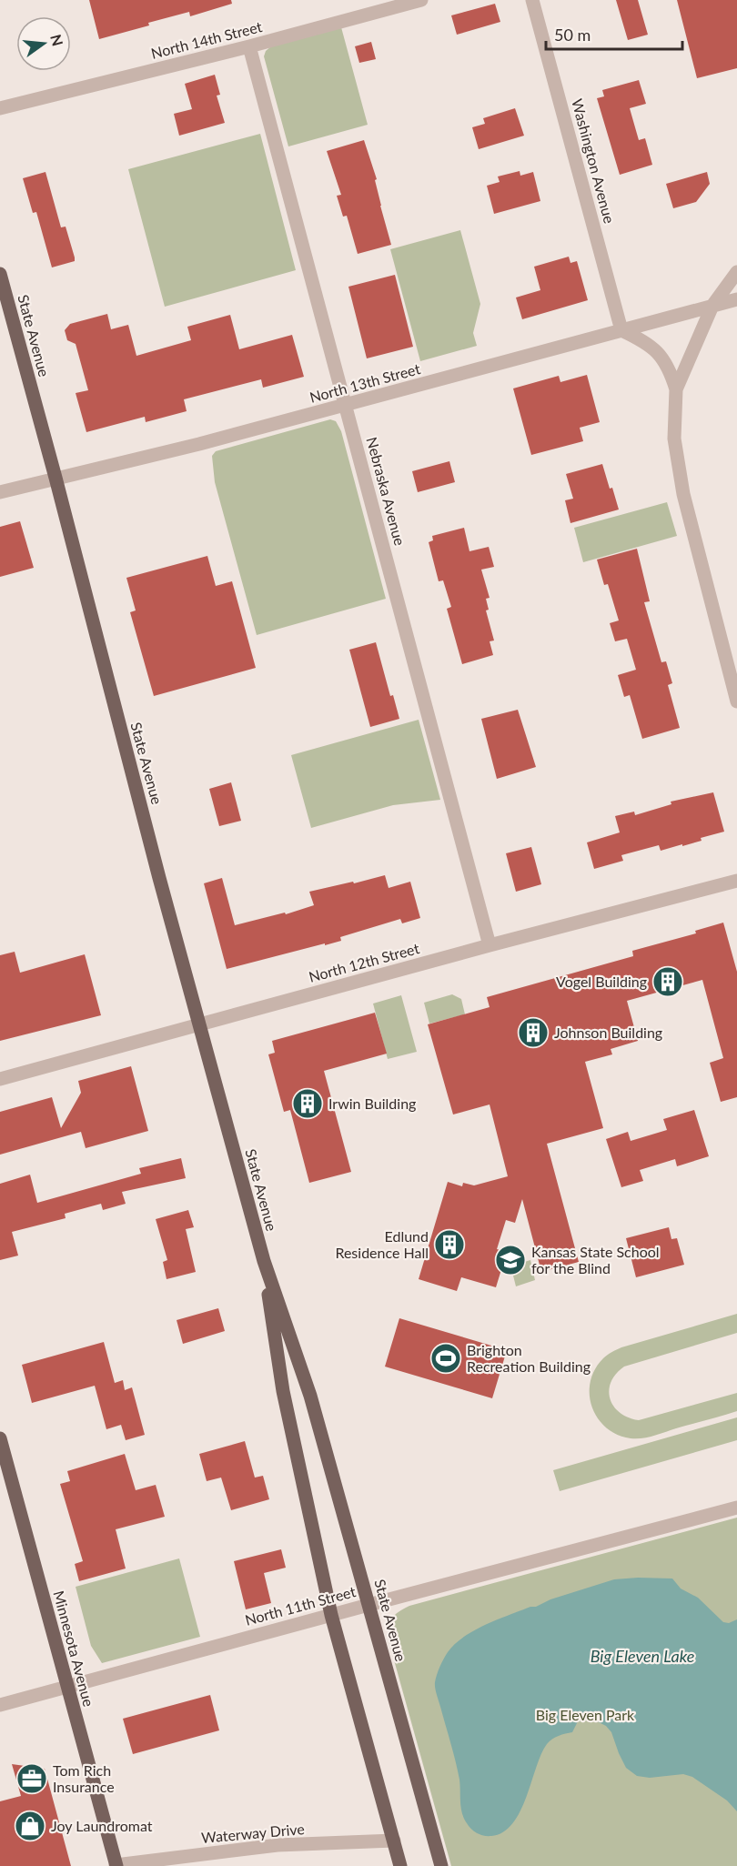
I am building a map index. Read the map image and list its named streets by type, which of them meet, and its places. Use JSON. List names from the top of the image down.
{
  "streets": {
    "main road": ["State Avenue", "Minnesota Avenue"],
    "street": [
      "North 14th Street",
      "Washington Avenue",
      "North 13th Street",
      "Nebraska Avenue",
      "North 12th Street",
      "North 11th Street",
      "Waterway Drive"
    ]
  },
  "crossings": [
    ["North 14th Street", "Nebraska Avenue"],
    ["Washington Avenue", "North 13th Street"],
    ["State Avenue", "North 13th Street"],
    ["State Avenue", "North 12th Street"],
    ["State Avenue", "North 11th Street"],
    ["State Avenue", "Waterway Drive"],
    ["North 13th Street", "Nebraska Avenue"],
    ["Nebraska Avenue", "North 12th Street"],
    ["North 11th Street", "Minnesota Avenue"],
    ["Minnesota Avenue", "Waterway Drive"]
  ],
  "water": ["Big Eleven Lake"],
  "parks": ["Big Eleven Park"],
  "places": {
    "building": [
      "Vogel Building",
      "Johnson Building",
      "Irwin Building",
      "Edlund Residence Hall"
    ],
    "school or university": ["Kansas State School for the Blind"],
    "sports": ["Brighton Recreation Building"],
    "office": ["Tom Rich Insurance"],
    "shop": ["Joy Laundromat"]
  },
  "scale_bar": "50 m",
  "north": "right"
}
